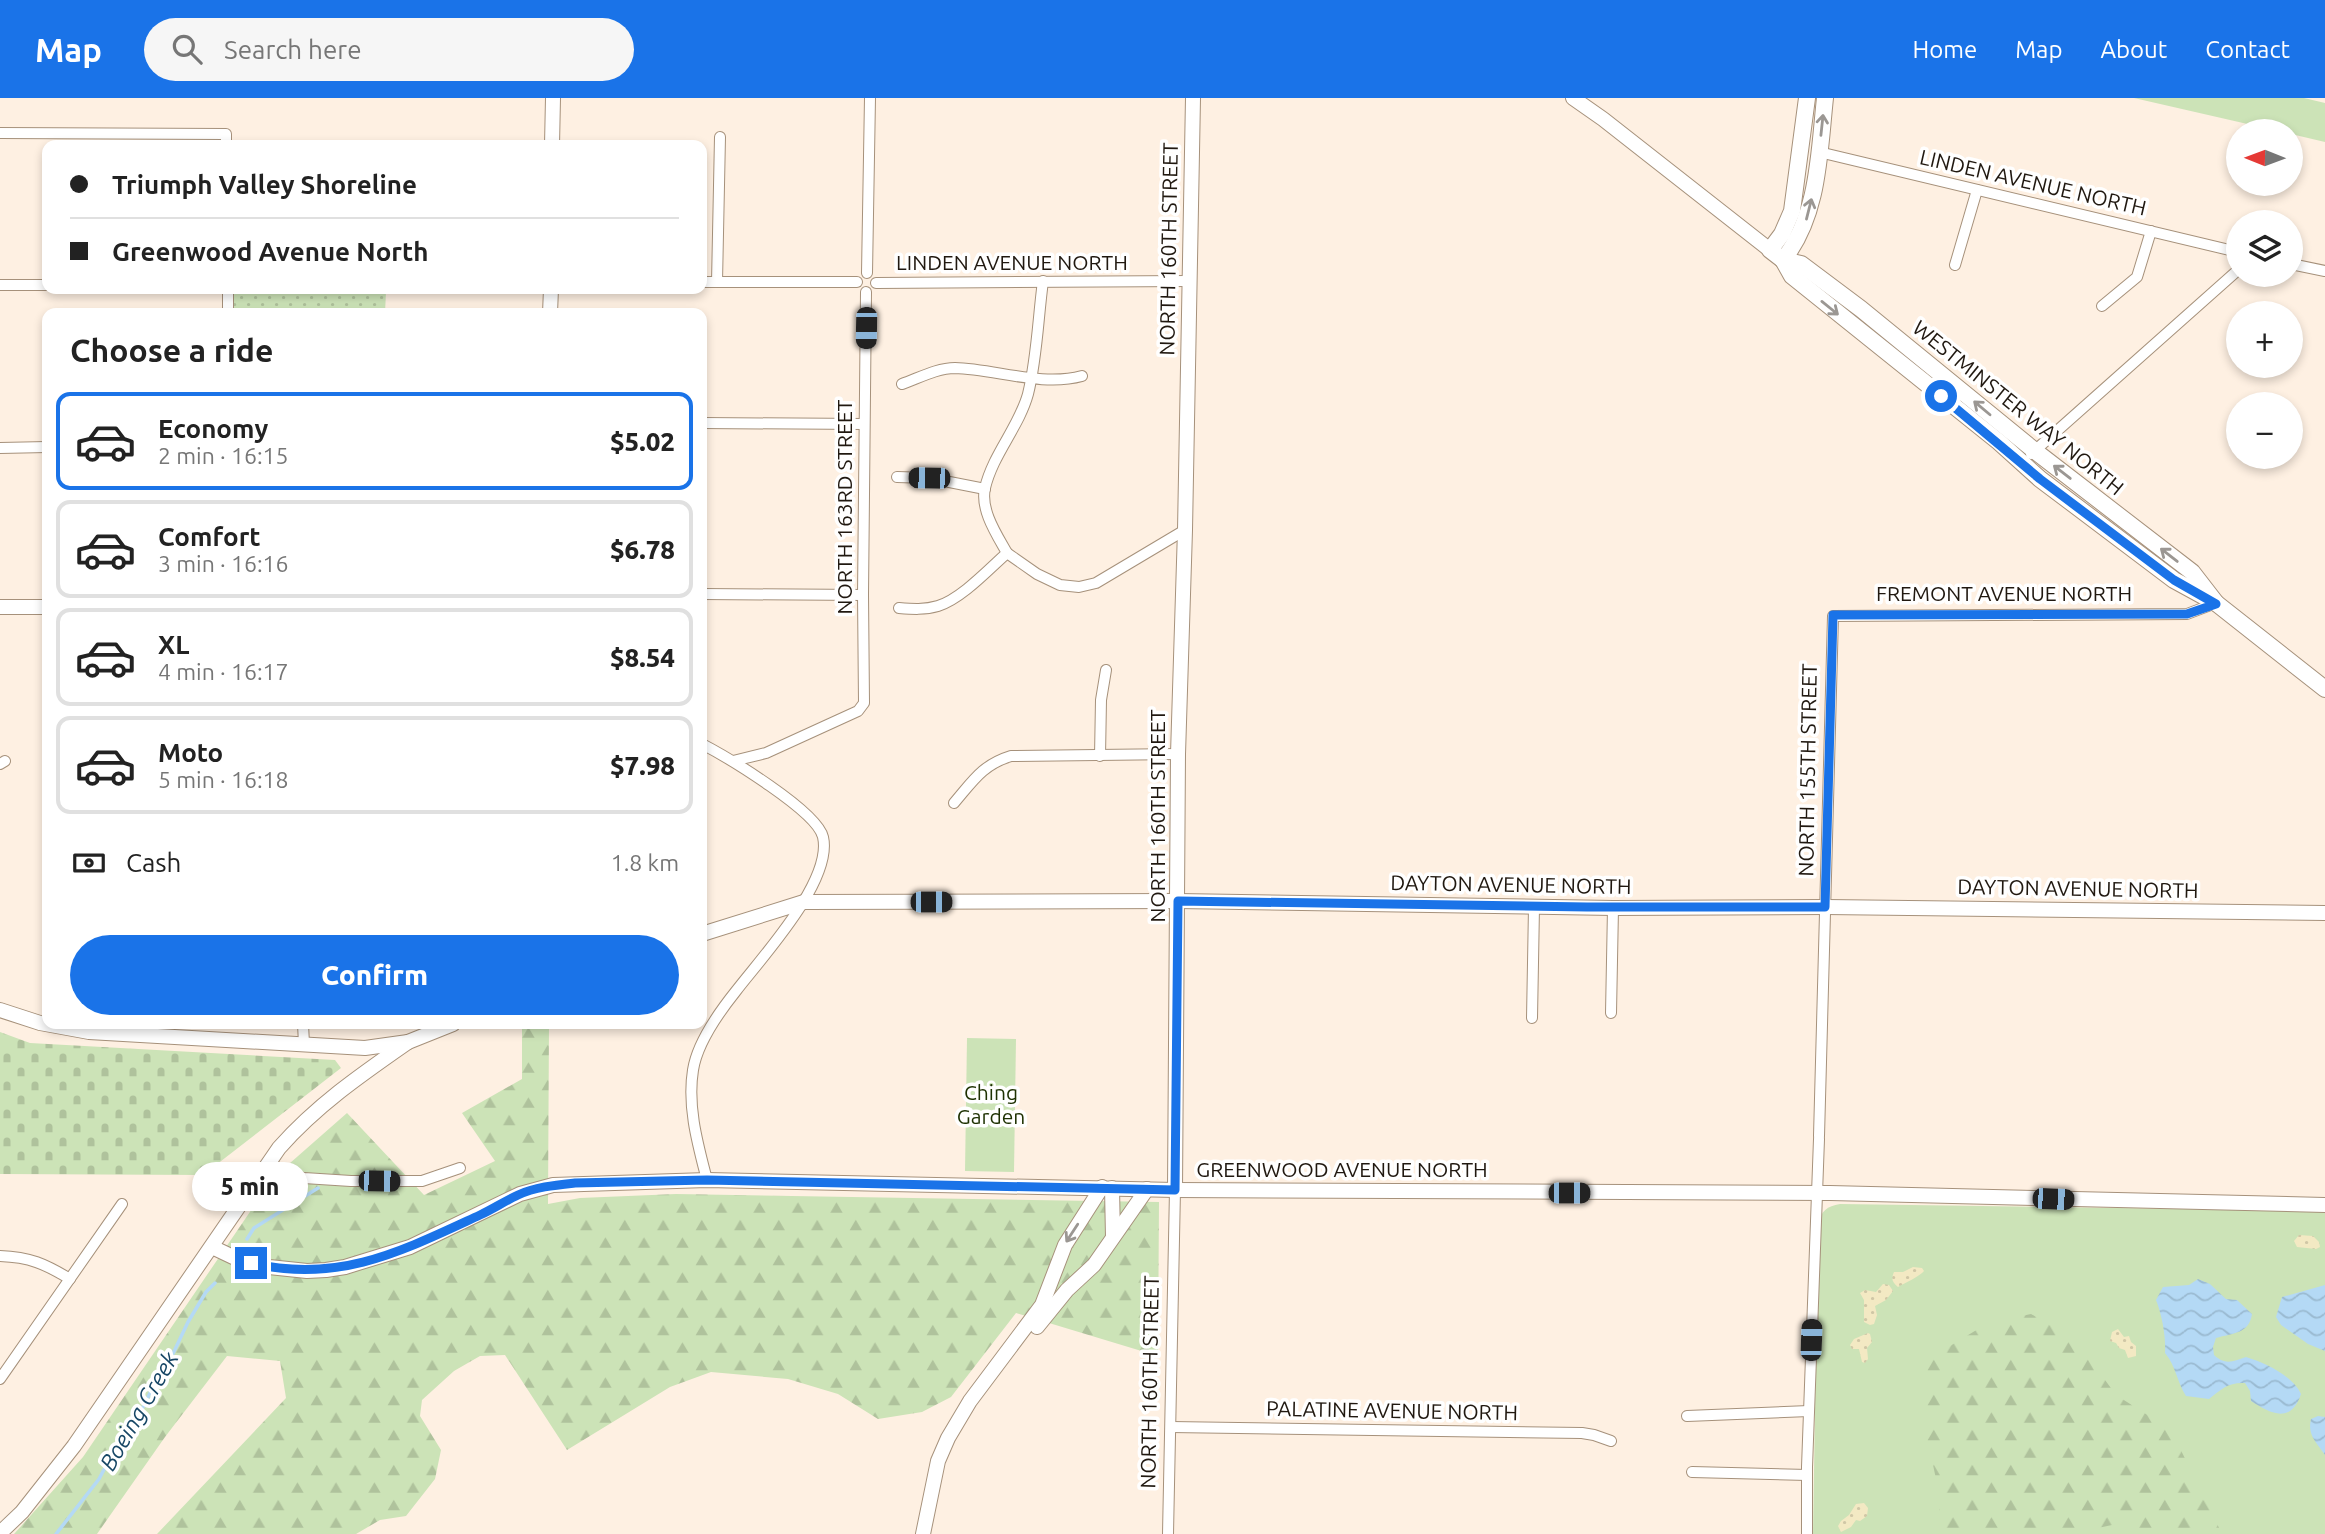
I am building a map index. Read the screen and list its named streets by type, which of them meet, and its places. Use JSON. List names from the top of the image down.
{
  "streets": {
    "main road": ["WESTMINSTER WAY NORTH"],
    "street": [
      "LINDEN AVENUE NORTH",
      "NORTH 160TH STREET",
      "NORTH 163RD STREET",
      "FREMONT AVENUE NORTH",
      "NORTH 155TH STREET",
      "DAYTON AVENUE NORTH",
      "GREENWOOD AVENUE NORTH",
      "PALATINE AVENUE NORTH"
    ]
  },
  "crossings": [
    ["LINDEN AVENUE NORTH", "NORTH 160TH STREET"],
    ["LINDEN AVENUE NORTH", "NORTH 163RD STREET"],
    ["NORTH 160TH STREET", "DAYTON AVENUE NORTH"],
    ["NORTH 160TH STREET", "GREENWOOD AVENUE NORTH"],
    ["NORTH 160TH STREET", "PALATINE AVENUE NORTH"],
    ["WESTMINSTER WAY NORTH", "FREMONT AVENUE NORTH"],
    ["FREMONT AVENUE NORTH", "NORTH 155TH STREET"],
    ["NORTH 155TH STREET", "DAYTON AVENUE NORTH"],
    ["NORTH 155TH STREET", "GREENWOOD AVENUE NORTH"]
  ],
  "water": ["Boeing Creek"],
  "parks": ["Ching Garden"],
  "north": "left",
  "page": {
    "header": "Map",
    "search": "Search here",
    "nav": [
      "Home",
      "Map",
      "About",
      "Contact"
    ],
    "map_buttons": ["+", "−"],
    "banner": ["Triumph Valley Shoreline", "Greenwood Avenue North"],
    "heading": "Choose a ride",
    "list": [
      {
        "name": "Economy",
        "note": "2 min · 16:15",
        "value": "$5.02"
      },
      {
        "name": "Comfort",
        "note": "3 min · 16:16",
        "value": "$6.78"
      },
      {
        "name": "XL",
        "note": "4 min · 16:17",
        "value": "$8.54"
      },
      {
        "name": "Moto",
        "note": "5 min · 16:18",
        "value": "$7.98"
      }
    ],
    "pay": ["Cash", "1.8 km"],
    "buttons": "Confirm",
    "bubble": "5 min"
  }
}
